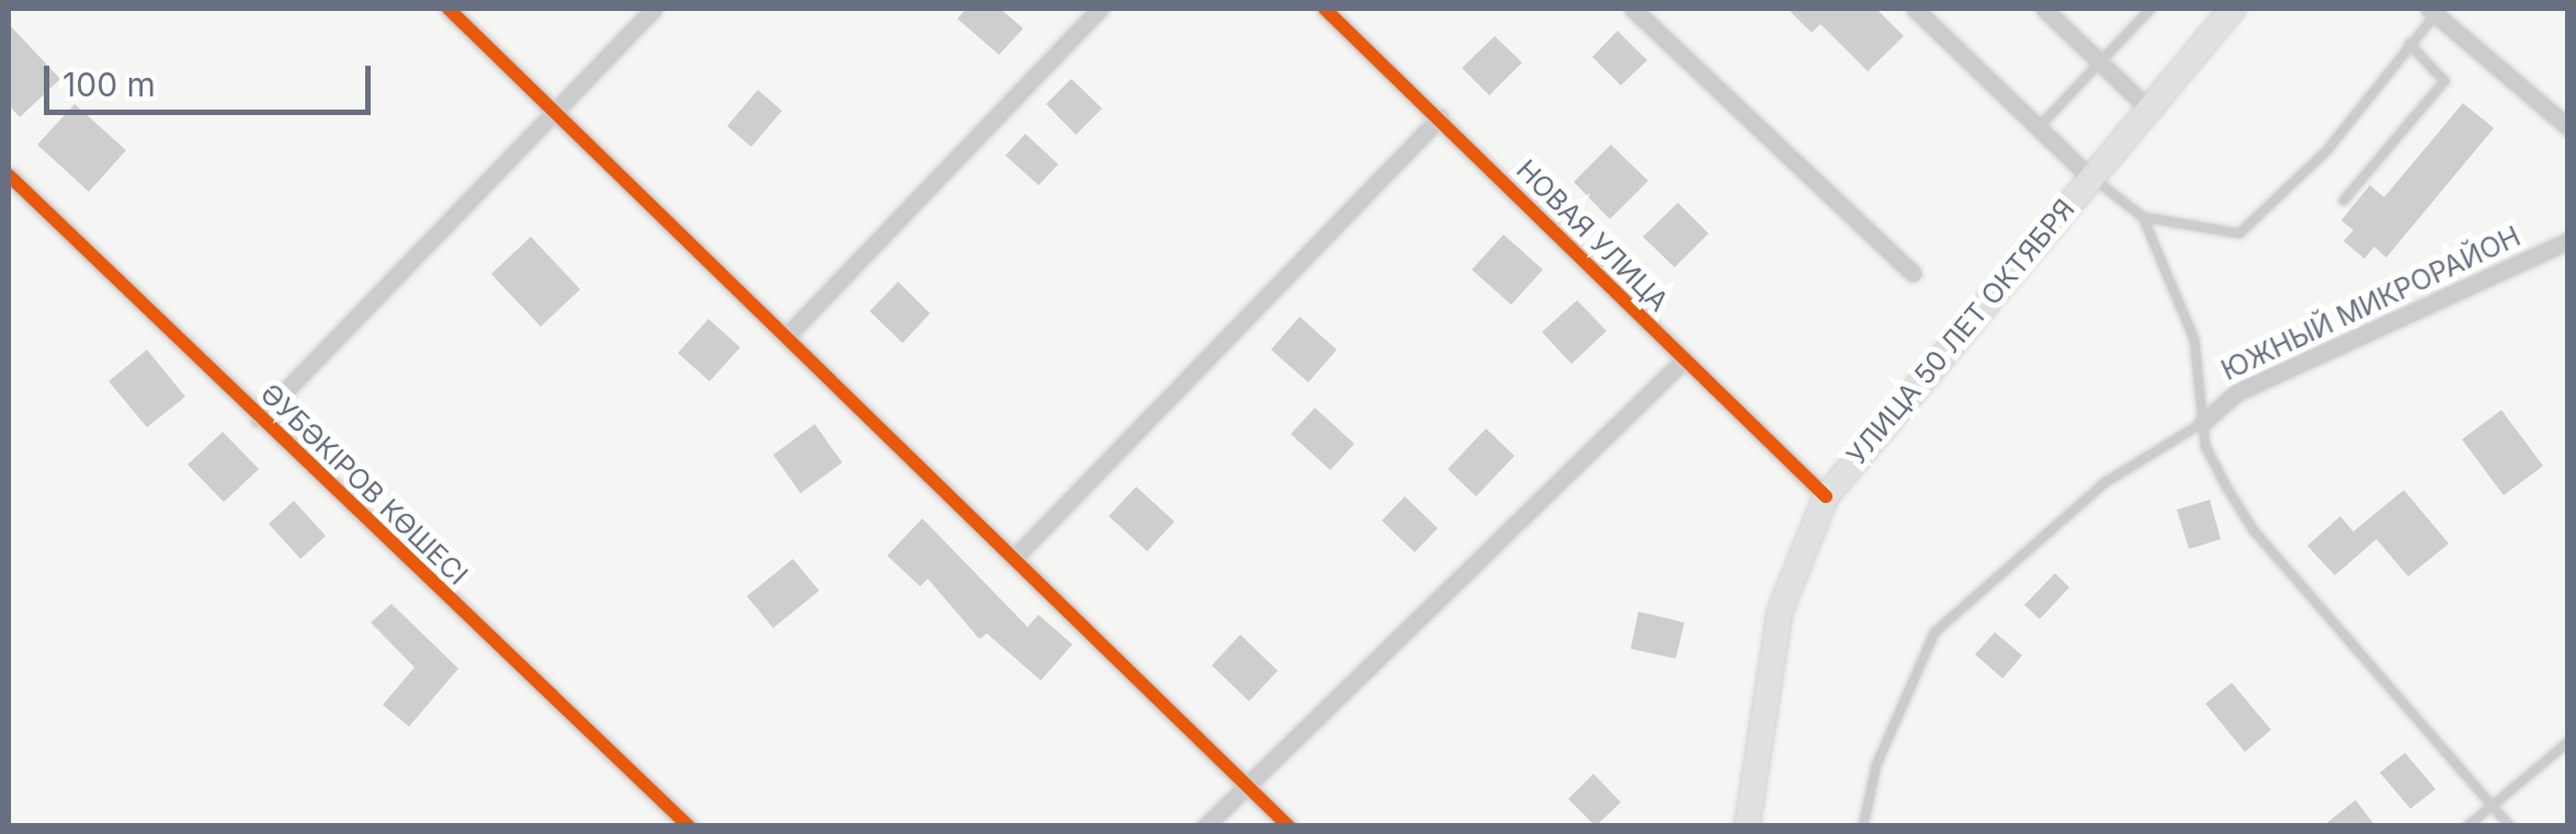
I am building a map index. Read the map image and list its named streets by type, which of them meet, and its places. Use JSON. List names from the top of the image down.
{
  "streets": {
    "main road": ["УЛИЦА 50 ЛЕТ ОКТЯБРЯ"],
    "street": ["НОВАЯ УЛИЦА", "ЮЖНЫЙ МИКРОРАЙОН", "ӘУБӘКІРОВ КӨШЕСІ"]
  },
  "crossings": [
    ["НОВАЯ УЛИЦА", "УЛИЦА 50 ЛЕТ ОКТЯБРЯ"]
  ],
  "scale_bar": "100 m"
}
